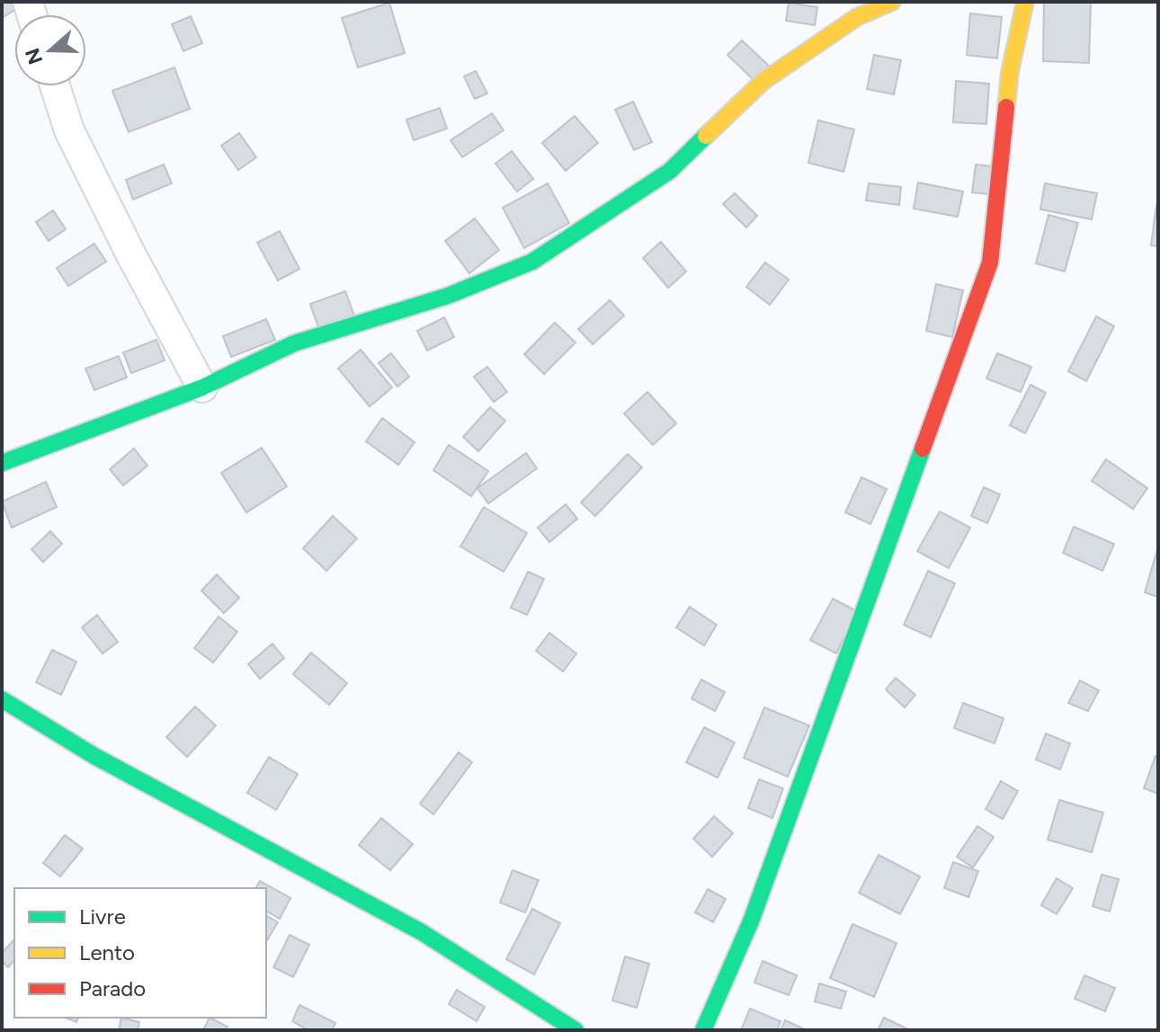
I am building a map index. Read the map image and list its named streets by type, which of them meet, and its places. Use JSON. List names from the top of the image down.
{
  "legend": ["Livre", "Lento", "Parado"],
  "north": "left"
}
